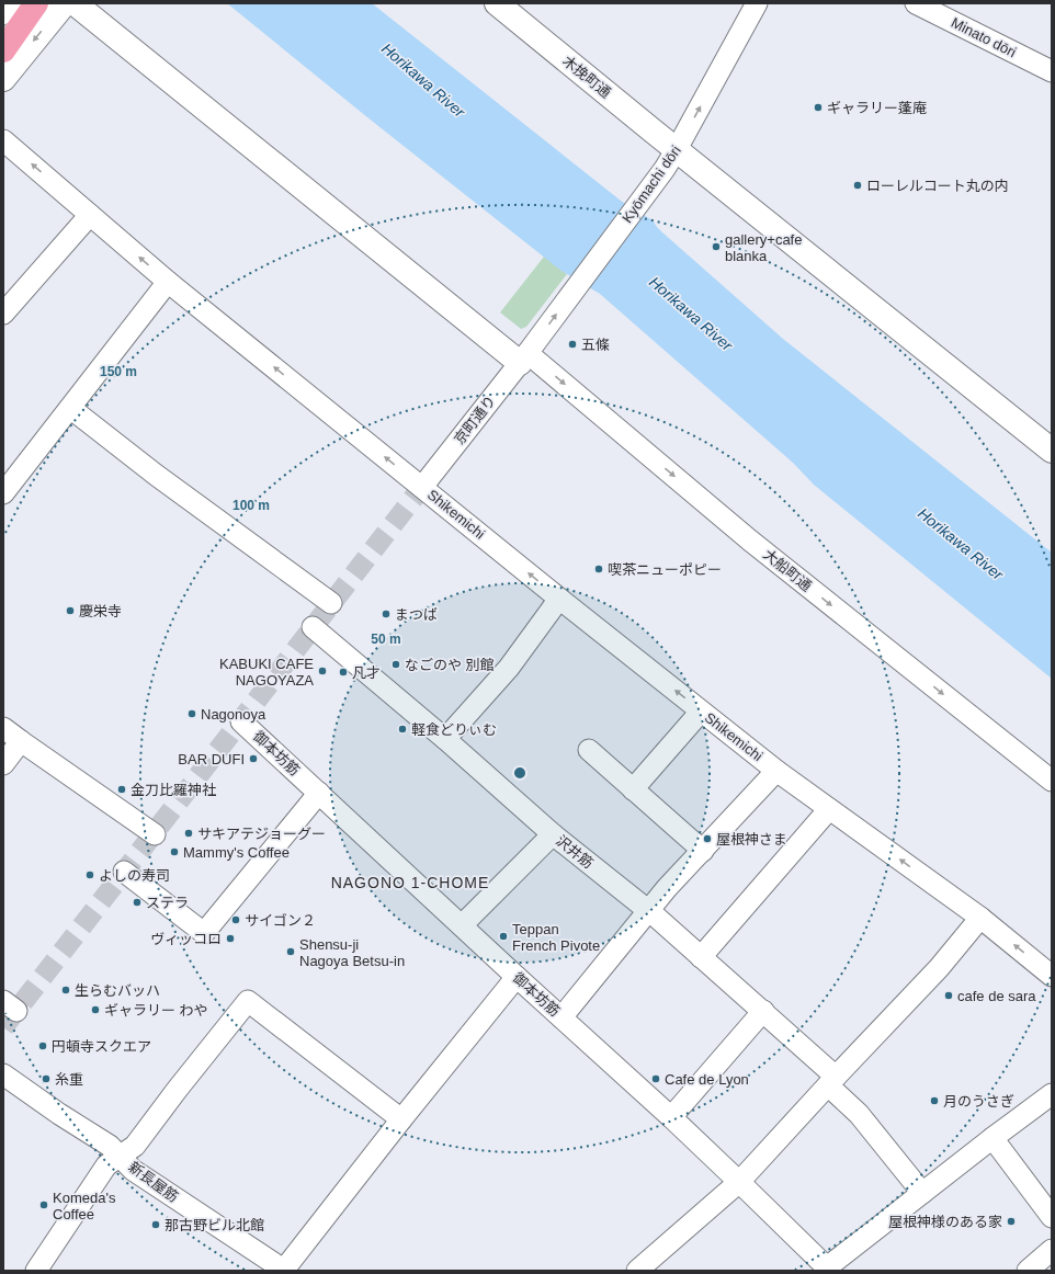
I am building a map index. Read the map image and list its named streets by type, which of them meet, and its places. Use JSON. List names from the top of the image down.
{
  "streets": {
    "street": [
      "Minato dōri",
      "木挽町通",
      "Kyōmachi dōri",
      "京町通り",
      "Shikemichi",
      "大船町通",
      "御本坊筋",
      "沢井筋",
      "新長屋筋"
    ]
  },
  "crossings": [
    ["木挽町通", "Kyōmachi dōri"],
    ["Kyōmachi dōri", "京町通り"],
    ["Kyōmachi dōri", "大船町通"],
    ["京町通り", "Shikemichi"],
    ["京町通り", "大船町通"]
  ],
  "one_way": ["Kyōmachi dōri", "大船町通"],
  "districts": ["NAGONO 1-CHOME"],
  "water": ["Horikawa River"],
  "places": [
    "ギャラリー蓬庵",
    "ローレルコート丸の内",
    "gallery+cafe blanka",
    "五條",
    "喫茶ニューポピー",
    "慶栄寺",
    "まつば",
    "なごのや 別館",
    "KABUKI CAFE NAGOYAZA",
    "凡才",
    "Nagonoya",
    "軽食どりぃむ",
    "BAR DUFI",
    "金刀比羅神社",
    "サキアテジョーグー",
    "屋根神さま",
    "Mammy's Coffee",
    "よしの寿司",
    "ステラ",
    "サイゴン２",
    "Teppan French Pivote",
    "ヴィッコロ",
    "Shensu-ji Nagoya Betsu-in",
    "生らむバッハ",
    "cafe de sara",
    "ギャラリー わや",
    "円頓寺スクエア",
    "糸重",
    "Cafe de Lyon",
    "月のうさぎ",
    "Komeda's Coffee",
    "屋根神様のある家",
    "那古野ビル北館"
  ],
  "rings": ["150 m", "100 m", "50 m"]
}
